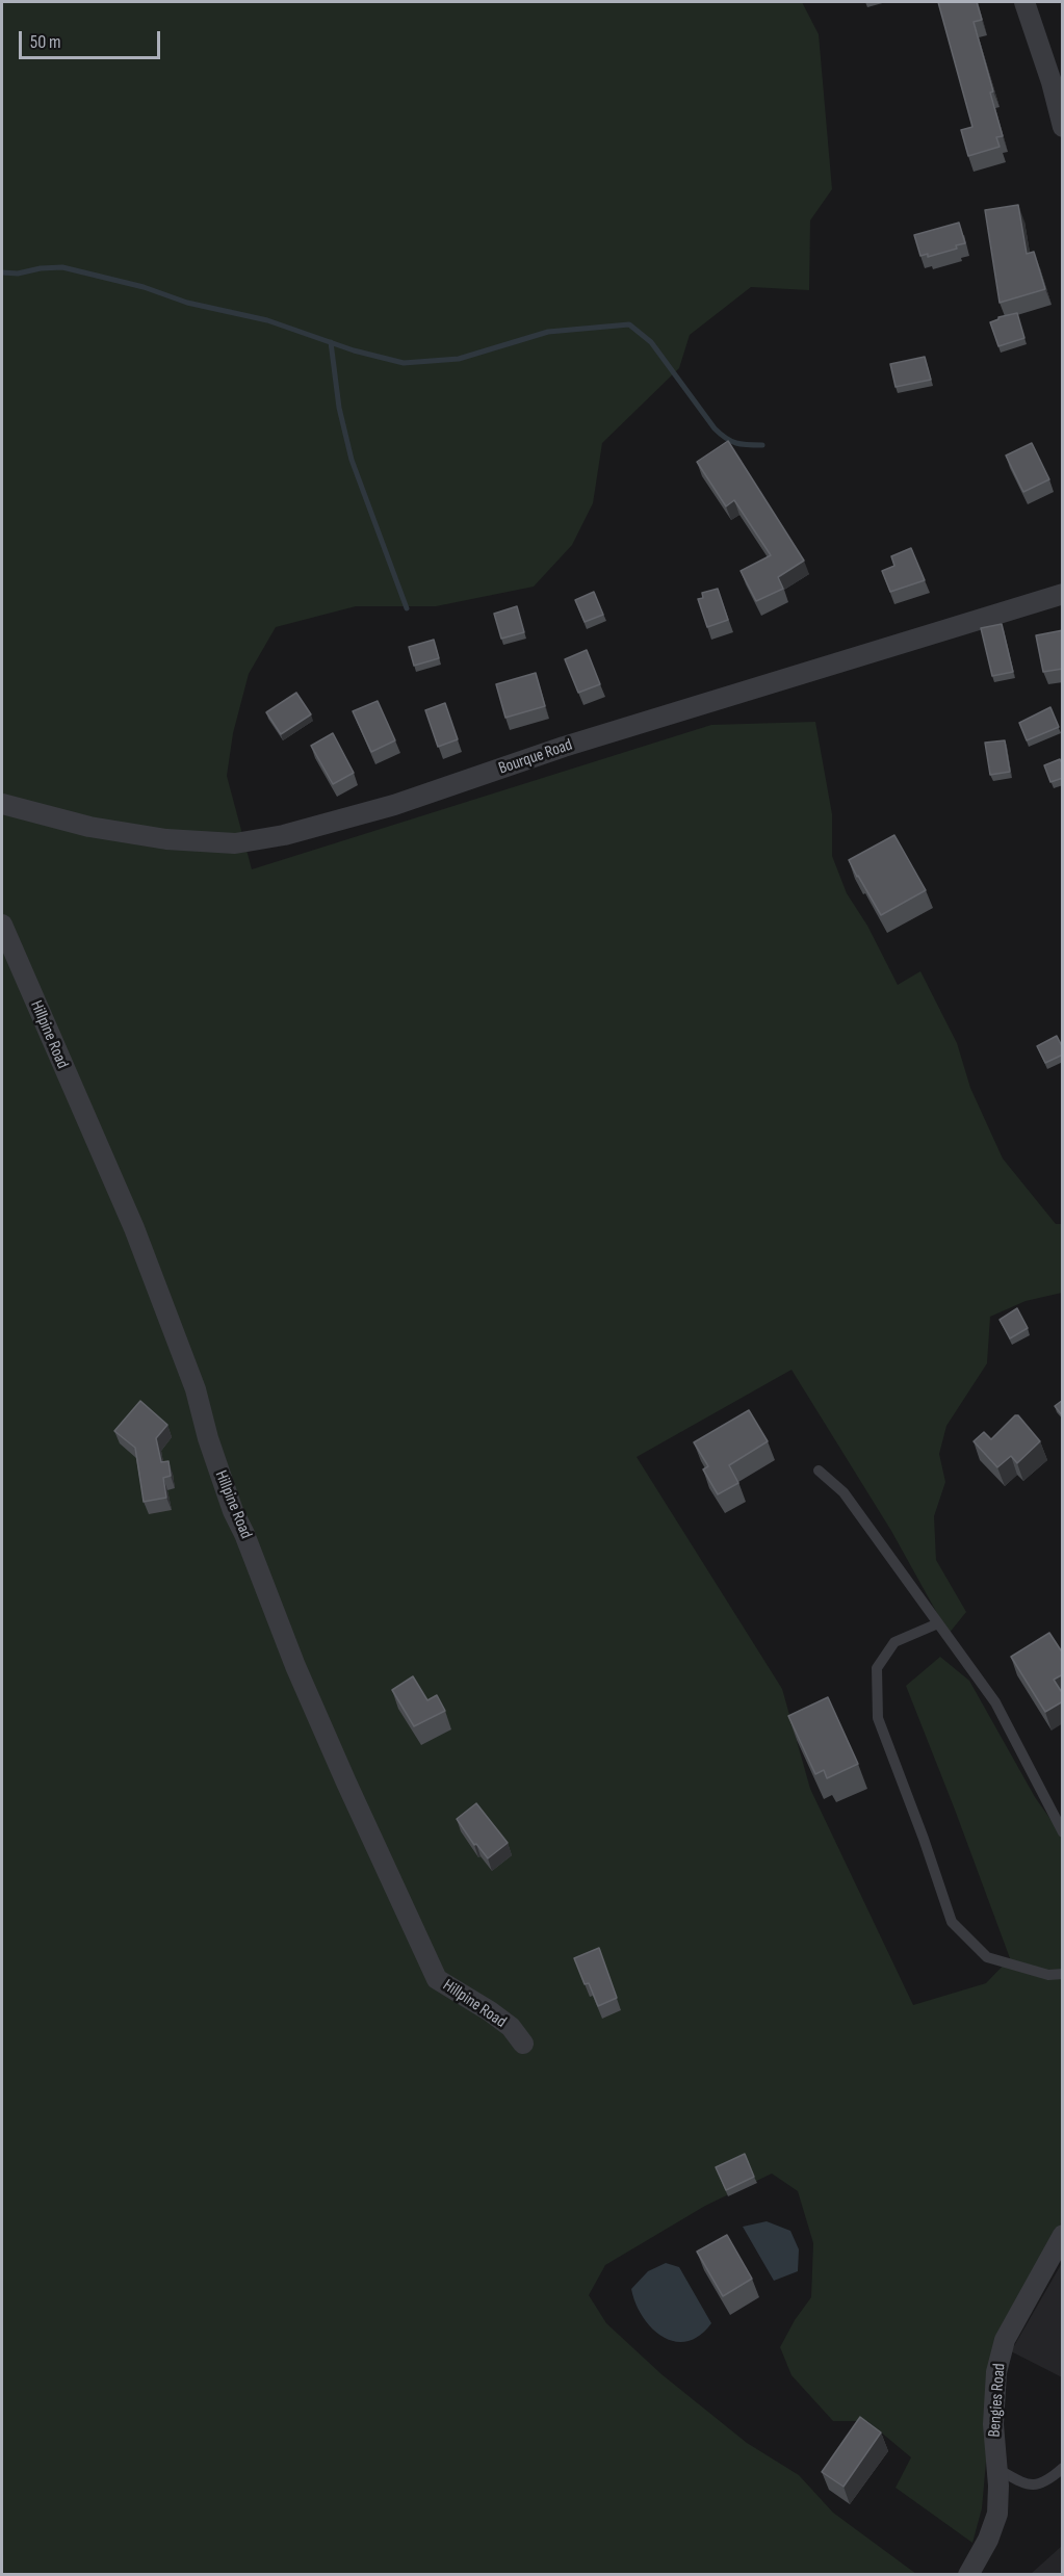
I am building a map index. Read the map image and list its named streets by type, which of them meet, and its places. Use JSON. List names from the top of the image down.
{
  "streets": {
    "street": ["Bourque Road", "Hillpine Road", "Bengies Road"]
  },
  "scale_bar": "50 m"
}
